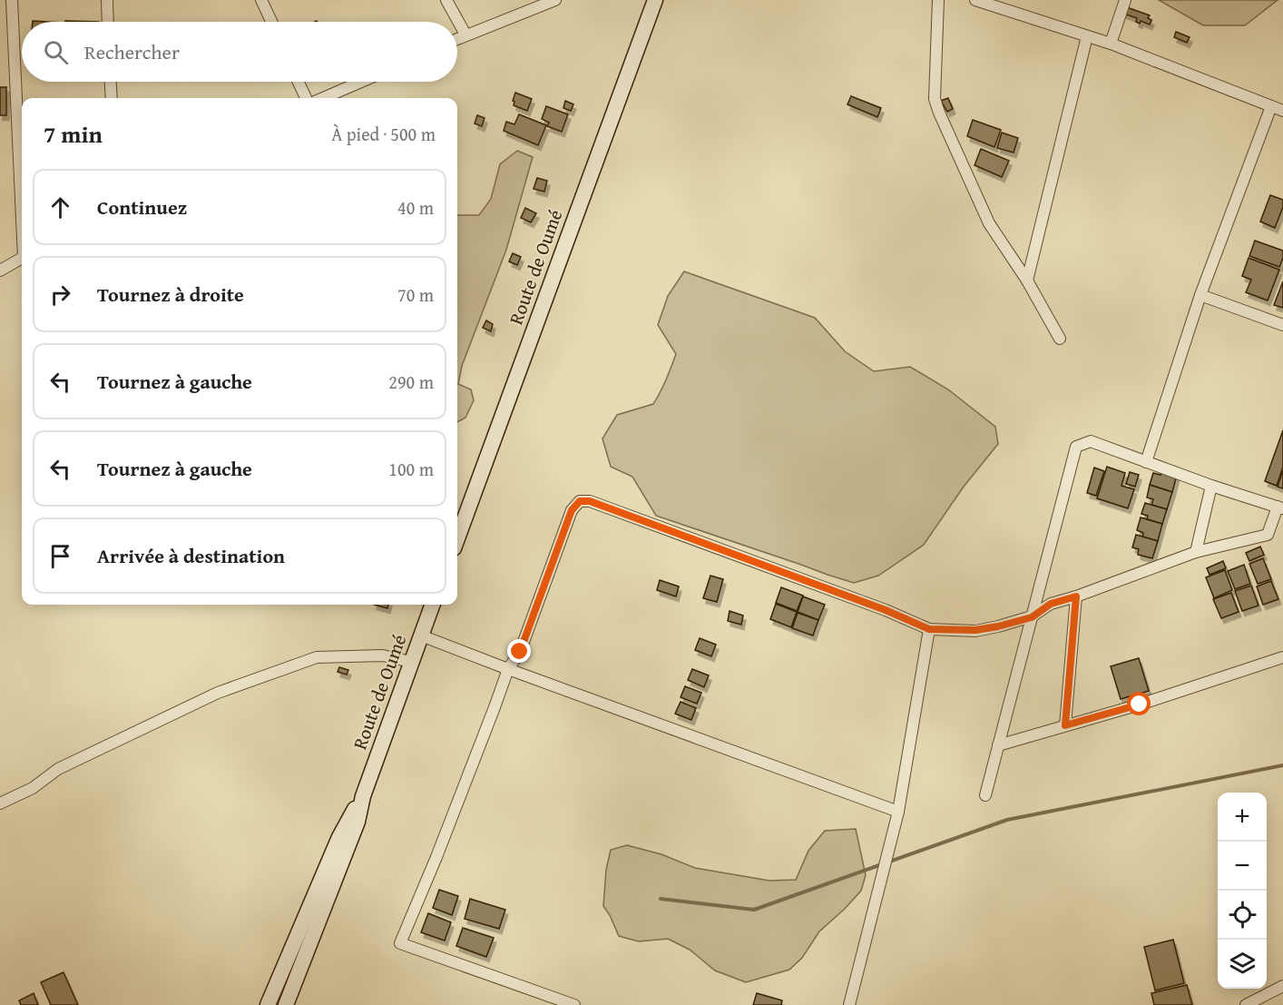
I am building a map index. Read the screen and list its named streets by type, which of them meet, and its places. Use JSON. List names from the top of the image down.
{
  "streets": {
    "main road": ["Route de Oumé"]
  },
  "page": {
    "search": "Rechercher",
    "heading": ["7 min", "À pied · 500 m"],
    "list": [
      ["Continuez", "40 m"],
      ["Tournez à droite", "70 m"],
      ["Tournez à gauche", "290 m"],
      ["Tournez à gauche", "100 m"],
      "Arrivée à destination"
    ],
    "map_buttons": ["+", "−"]
  }
}
